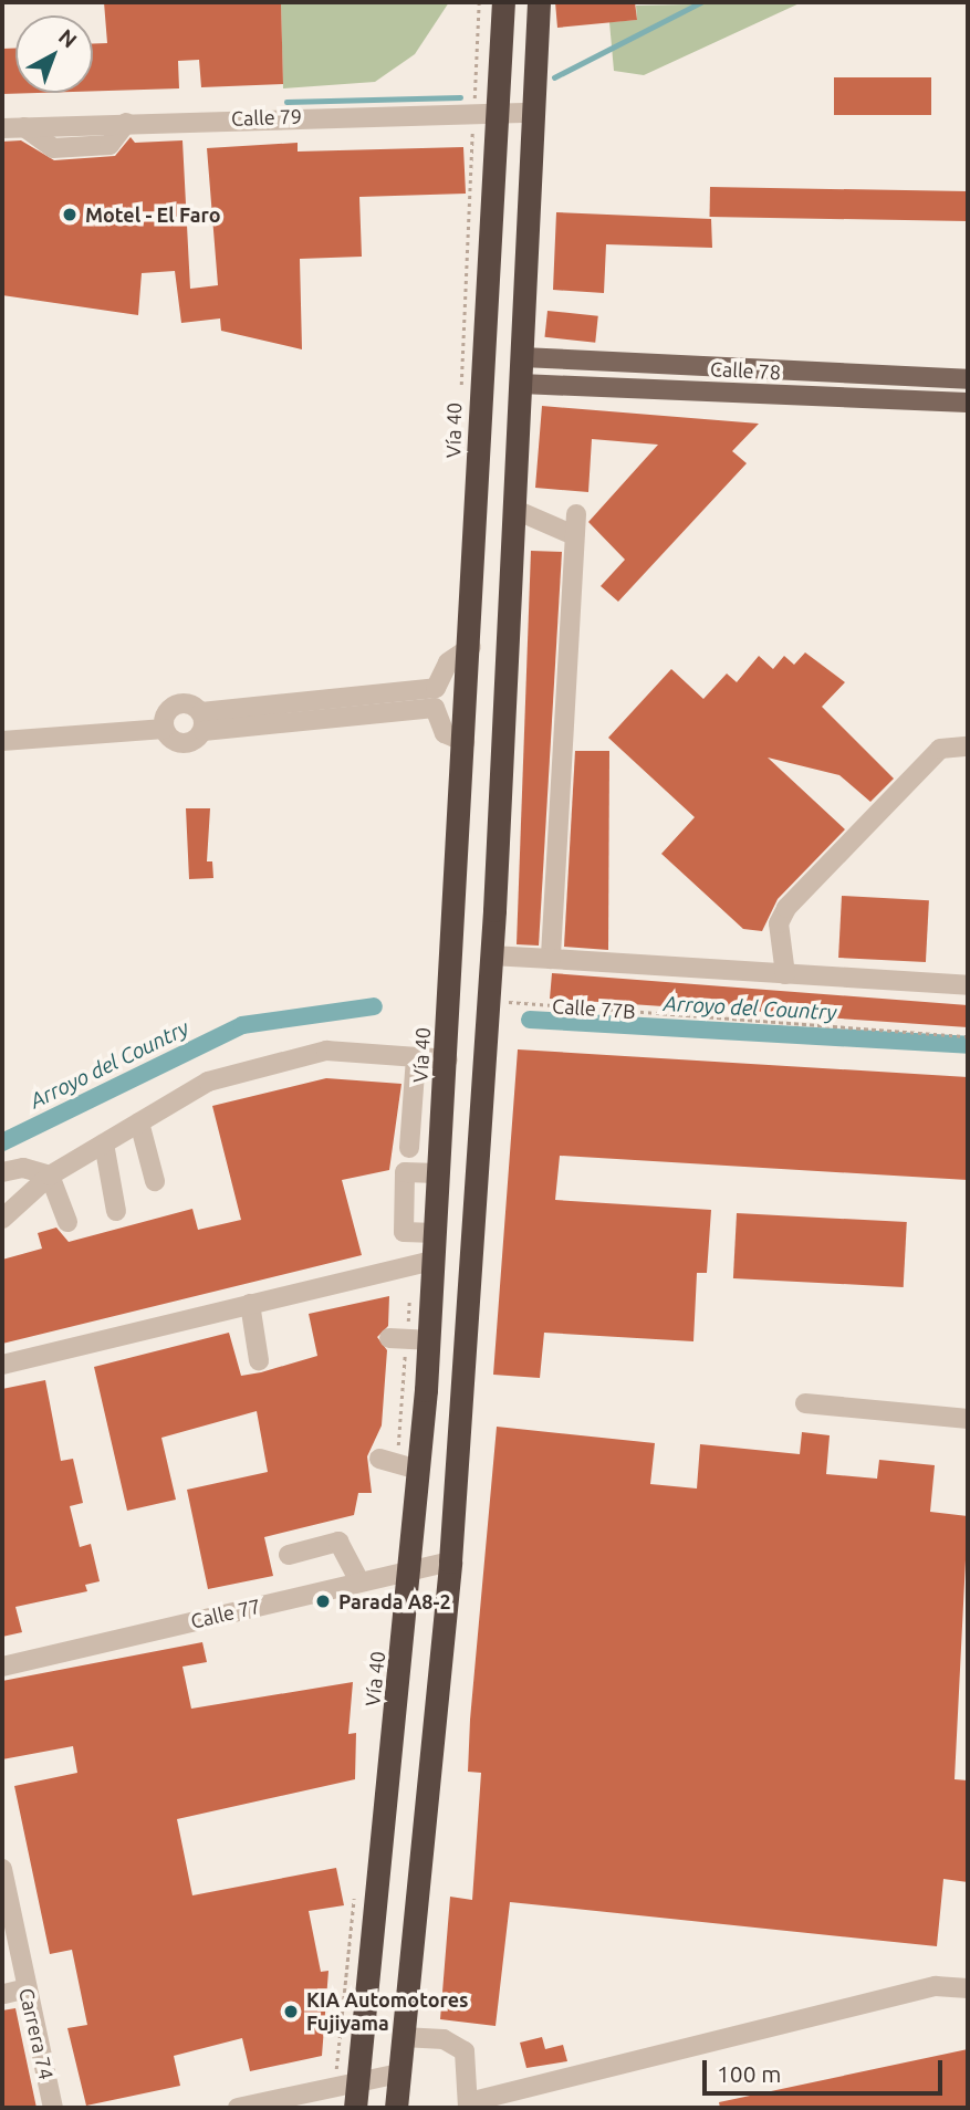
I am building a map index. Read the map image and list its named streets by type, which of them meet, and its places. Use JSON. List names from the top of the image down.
{
  "streets": {
    "highway": ["Vía 40"],
    "main road": ["Calle 78"],
    "street": ["Calle 79", "Calle 77", "Carrera 74"],
    "path": ["Calle 77B"]
  },
  "crossings": [
    ["Calle 79", "Vía 40"],
    ["Vía 40", "Calle 77"]
  ],
  "water": ["Arroyo del Country"],
  "places": ["Motel - El Faro", "Parada A8-2", "KIA Automotores Fujiyama"],
  "scale_bar": "100 m",
  "north": "top right"
}
